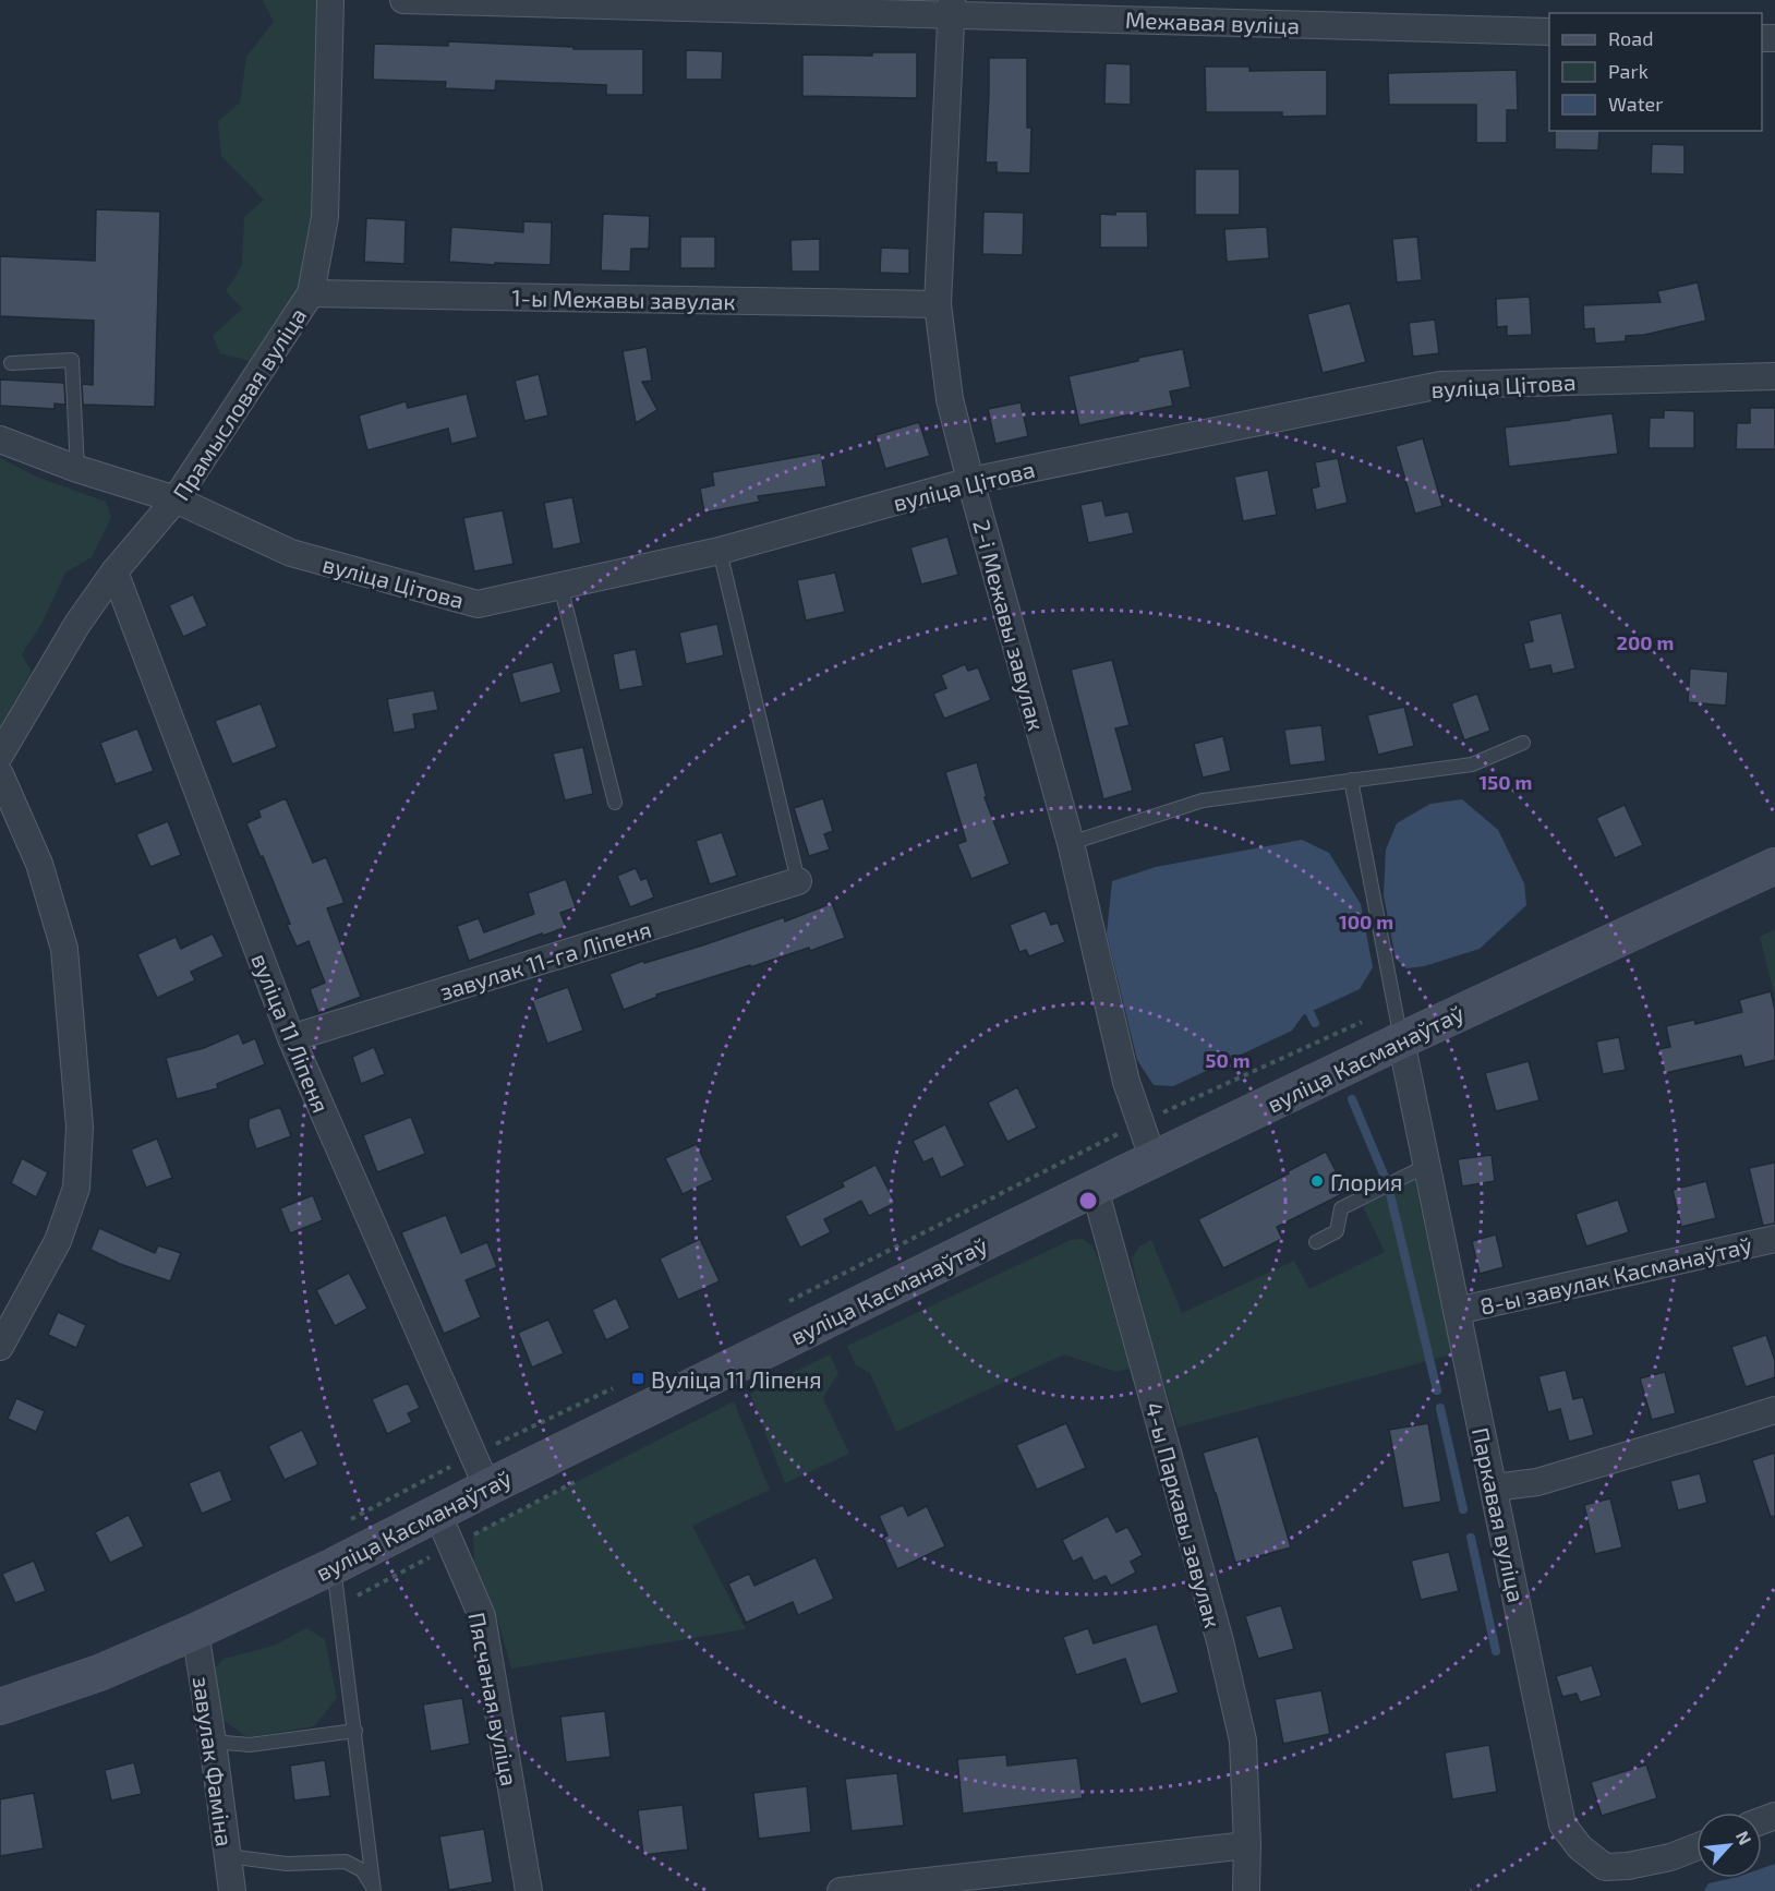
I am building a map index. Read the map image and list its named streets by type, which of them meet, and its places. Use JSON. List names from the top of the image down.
{
  "streets": {
    "main road": ["вуліца Касманаўтаў"],
    "street": [
      "Межавая вуліца",
      "1-ы Межавы завулак",
      "вуліца Цітова",
      "Прамысловая вуліца",
      "2-і Межавы завулак",
      "завулак 11-га Ліпеня",
      "вуліца 11 Ліпеня",
      "8-ы завулак Касманаўтаў",
      "4-ы Паркавы завулак",
      "Паркавая вуліца",
      "Пясчаная вуліца",
      "завулак Фаміна"
    ]
  },
  "crossings": [
    ["Межавая вуліца", "2-і Межавы завулак"],
    ["1-ы Межавы завулак", "Прамысловая вуліца"],
    ["1-ы Межавы завулак", "2-і Межавы завулак"],
    ["вуліца Цітова", "Прамысловая вуліца"],
    ["вуліца Цітова", "2-і Межавы завулак"],
    ["Прамысловая вуліца", "вуліца 11 Ліпеня"],
    ["2-і Межавы завулак", "вуліца Касманаўтаў"],
    ["завулак 11-га Ліпеня", "вуліца 11 Ліпеня"],
    ["вуліца 11 Ліпеня", "вуліца Касманаўтаў"],
    ["вуліца Касманаўтаў", "4-ы Паркавы завулак"],
    ["вуліца Касманаўтаў", "Паркавая вуліца"],
    ["вуліца Касманаўтаў", "Пясчаная вуліца"],
    ["вуліца Касманаўтаў", "завулак Фаміна"],
    ["8-ы завулак Касманаўтаў", "Паркавая вуліца"]
  ],
  "places": {
    "other": ["Глория"],
    "transit": ["Вуліца 11 Ліпеня"]
  },
  "legend": ["Road", "Park", "Water"],
  "north": "top right",
  "rings": [
    "200 m",
    "150 m",
    "100 m",
    "50 m"
  ]
}
